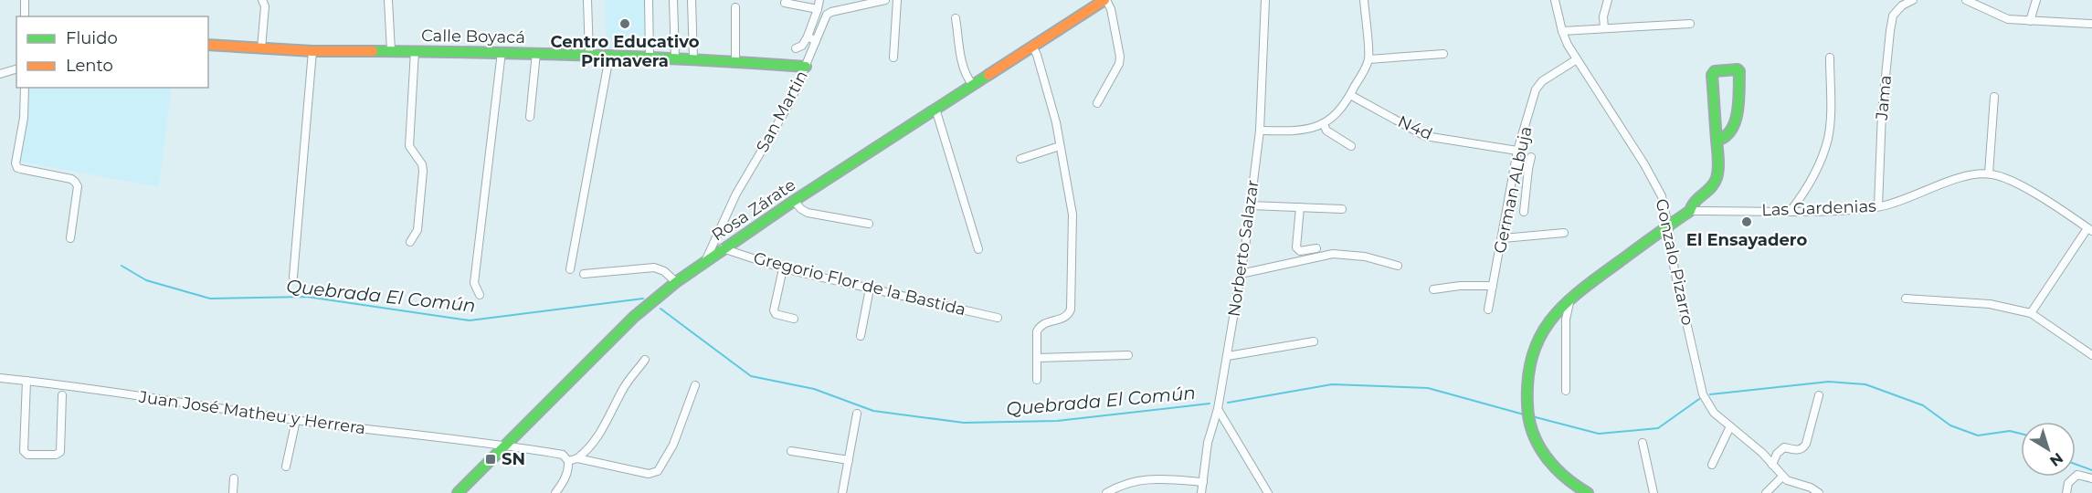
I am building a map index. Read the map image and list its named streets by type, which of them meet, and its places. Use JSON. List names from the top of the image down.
{
  "streets": {
    "street": [
      "Calle Boyacá",
      "Jama",
      "San Martin",
      "N4d",
      "German ALbuja",
      "Las Gardenias",
      "Rosa Zárate",
      "Norberto Salazar",
      "Gonzalo Pizarro",
      "Gregorio Flor de la Bastida",
      "Juan José Matheu y Herrera"
    ]
  },
  "crossings": [
    ["Calle Boyacá", "San Martin"],
    ["Jama", "Las Gardenias"],
    ["San Martin", "Rosa Zárate"],
    ["N4d", "German ALbuja"],
    ["German ALbuja", "Gonzalo Pizarro"],
    ["Rosa Zárate", "Gregorio Flor de la Bastida"],
    ["Rosa Zárate", "Juan José Matheu y Herrera"]
  ],
  "water": ["Quebrada El Común"],
  "places": {
    "other": ["Centro Educativo Primavera", "El Ensayadero"],
    "transit": ["SN"]
  },
  "legend": ["Fluido", "Lento"],
  "north": "bottom right"
}
